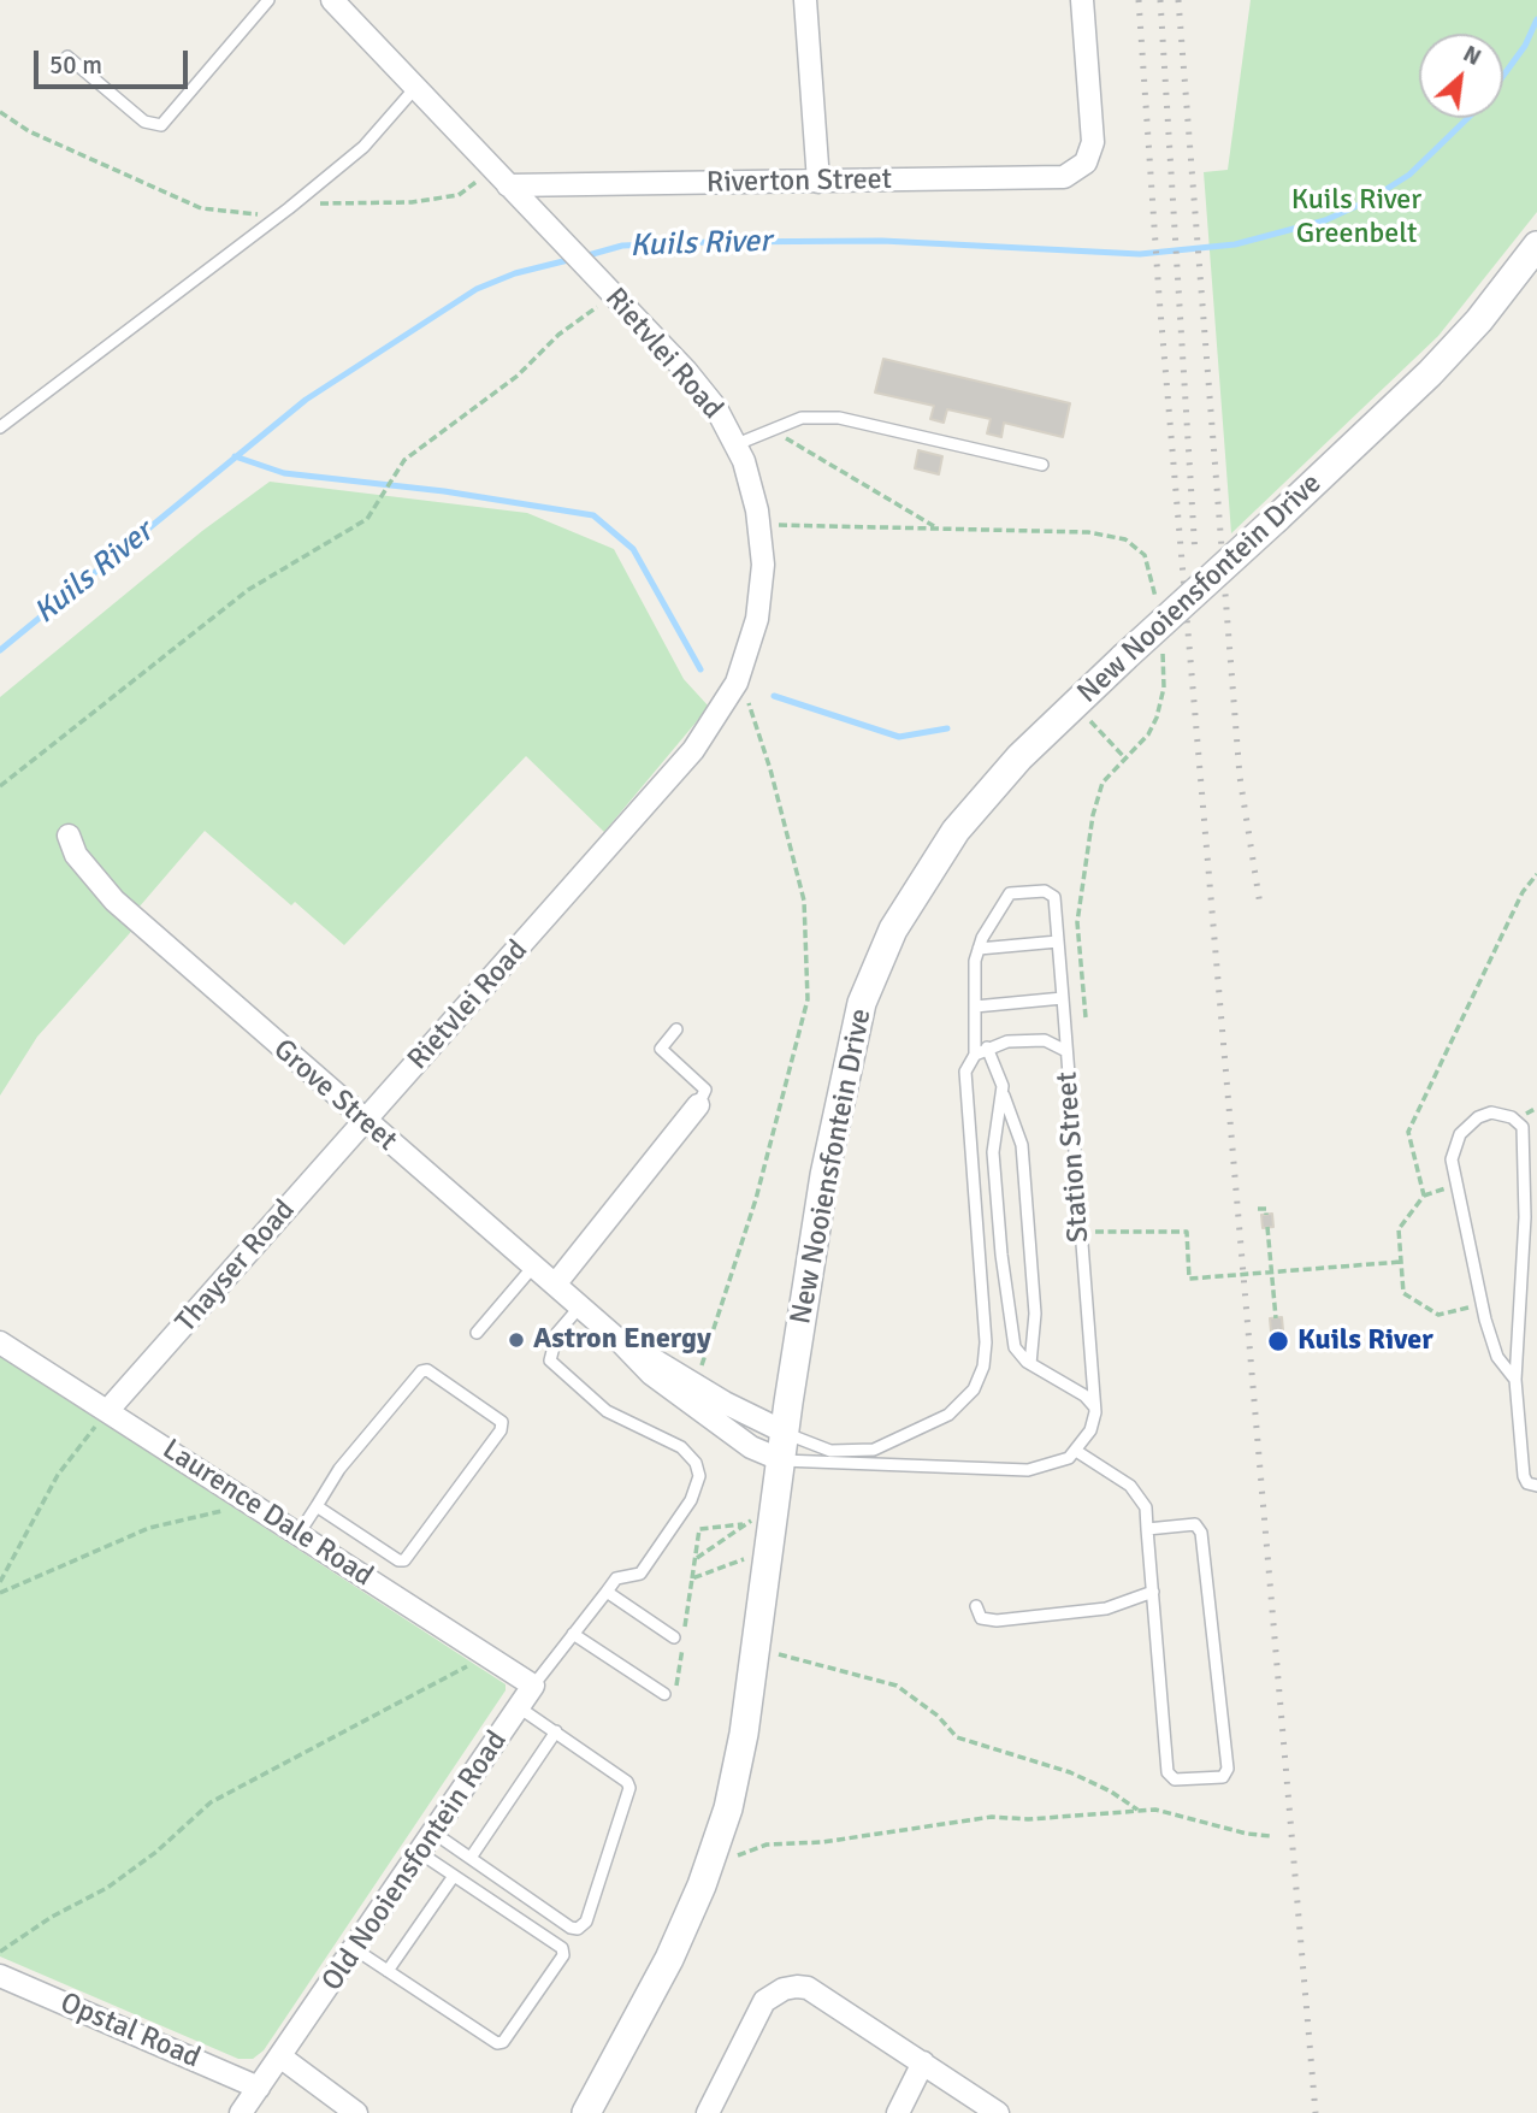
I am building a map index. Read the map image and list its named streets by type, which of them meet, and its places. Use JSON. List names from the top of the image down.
{
  "streets": {
    "street": [
      "Riverton Street",
      "Rietvlei Road",
      "New Nooiensfontein Drive",
      "Grove Street",
      "Thayser Road",
      "Laurence Dale Road",
      "Old Nooiensfontein Road",
      "Opstal Road"
    ],
    "lane": ["Station Street"]
  },
  "crossings": [
    ["Riverton Street", "Rietvlei Road"],
    ["Rietvlei Road", "Grove Street"],
    ["Rietvlei Road", "Thayser Road"],
    ["New Nooiensfontein Drive", "Grove Street"],
    ["Grove Street", "Thayser Road"],
    ["Thayser Road", "Laurence Dale Road"],
    ["Laurence Dale Road", "Old Nooiensfontein Road"],
    ["Old Nooiensfontein Road", "Opstal Road"]
  ],
  "water": ["Kuils River"],
  "parks": ["Kuils River Greenbelt"],
  "places": ["Astron Energy", "Kuils River"],
  "scale_bar": "50 m",
  "north": "top right"
}
